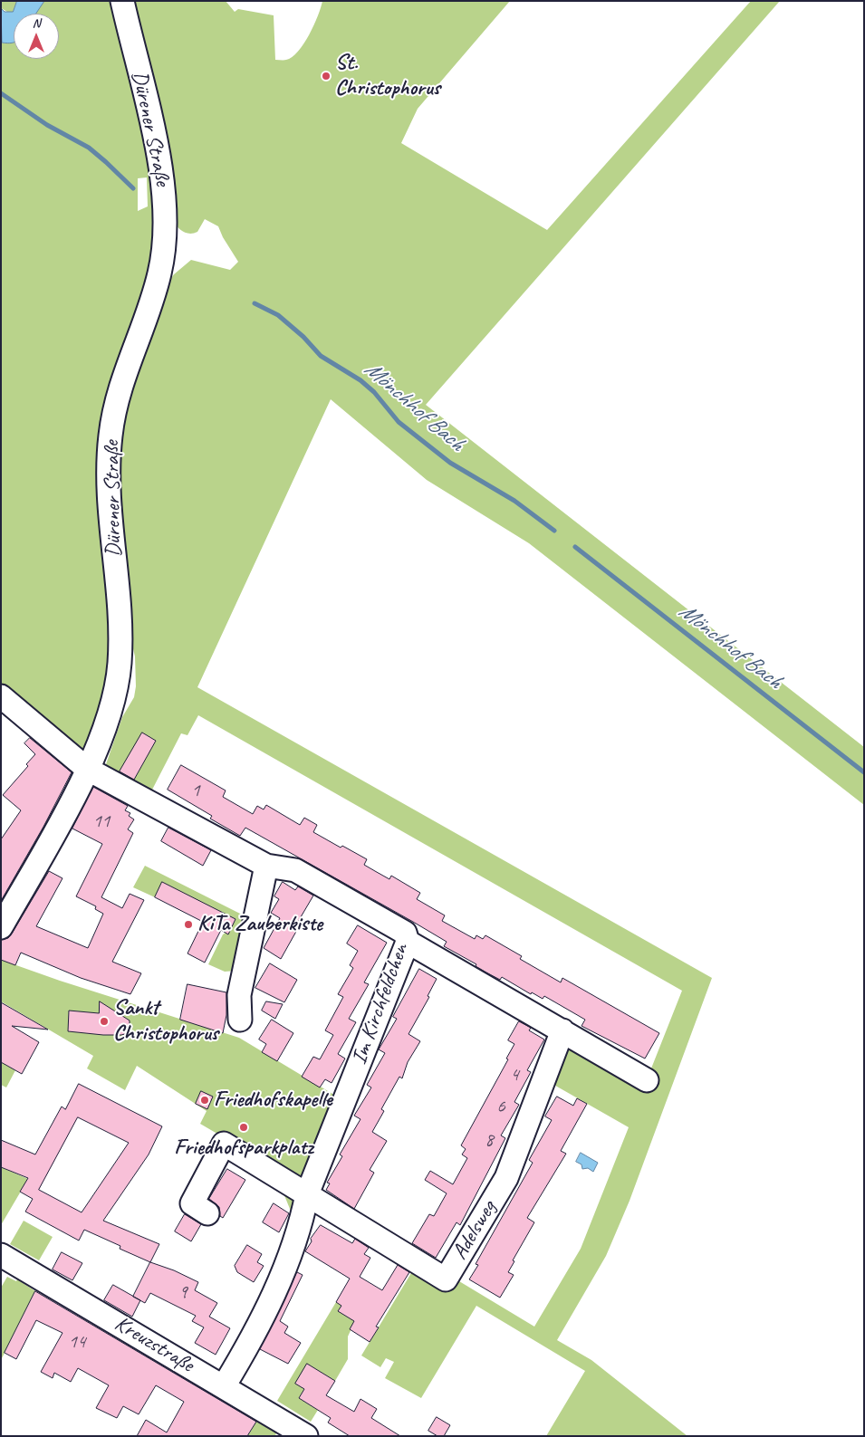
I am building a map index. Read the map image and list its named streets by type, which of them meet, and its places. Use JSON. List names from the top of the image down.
{
  "streets": {
    "street": [
      "Dürener Straße",
      "Im Kirchfeldchen",
      "Adelsweg",
      "Kreuzstraße"
    ]
  },
  "crossings": [
    ["Dürener Straße", "Im Kirchfeldchen"],
    ["Im Kirchfeldchen", "Adelsweg"],
    ["Im Kirchfeldchen", "Kreuzstraße"]
  ],
  "water": ["Mönchhof Bach"],
  "places": [
    "St. Christophorus",
    "KiTa Zauberkiste",
    "Sankt Christophorus",
    "Friedhofskapelle",
    "Friedhofsparkplatz"
  ],
  "house_numbers": [
    "1",
    "11",
    "4",
    "6",
    "8",
    "9",
    "14"
  ],
  "north": "top"
}
